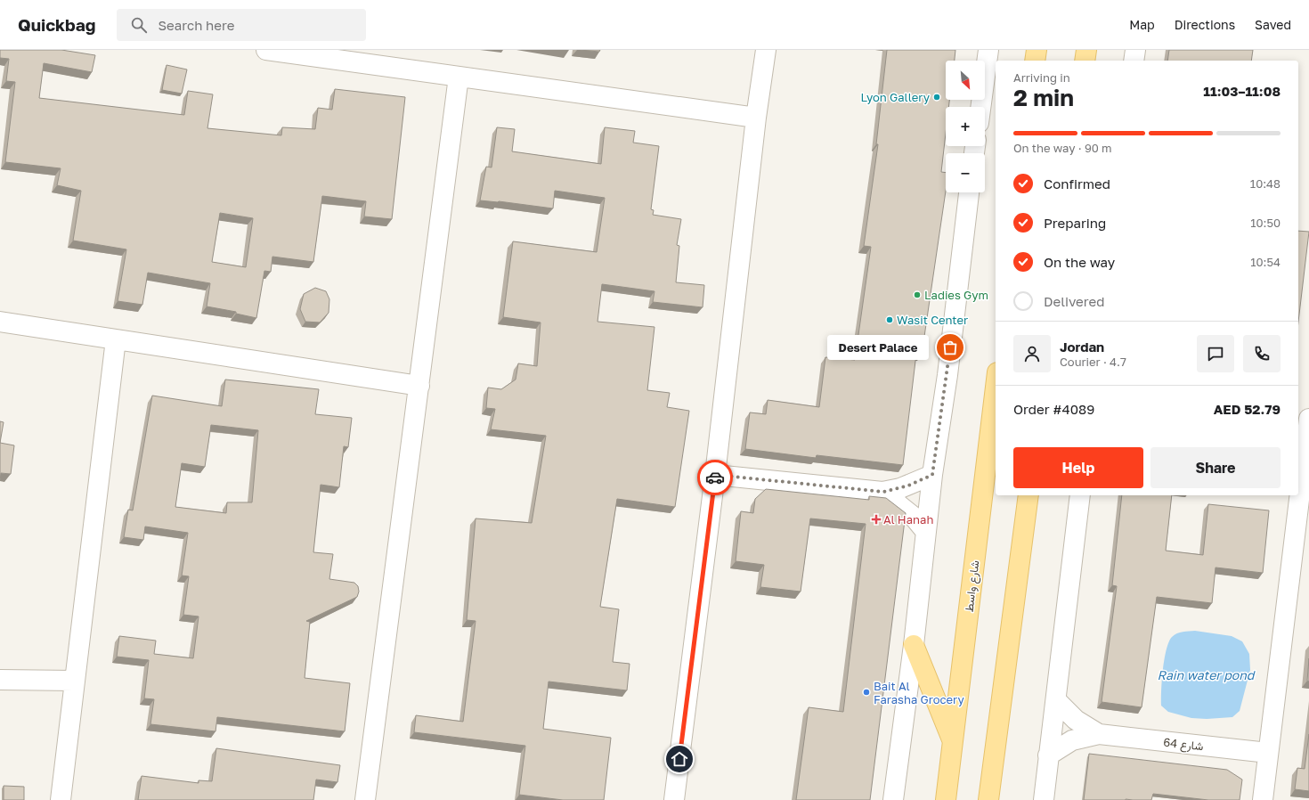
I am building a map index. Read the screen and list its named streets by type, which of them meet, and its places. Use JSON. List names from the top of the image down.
{
  "streets": {
    "main road": ["شارع واسط"],
    "street": ["شارع 64"]
  },
  "water": ["Rain water pond"],
  "places": {
    "other": [
      "Lyon Gallery",
      "Ladies Gym",
      "Wasit Center",
      "Desert Palace",
      "Bait Al Farasha Grocery"
    ],
    "health": ["Al Hanah"]
  },
  "north": "bottom right",
  "page": {
    "header": "Quickbag",
    "search": "Search here",
    "nav": ["Map", "Directions", "Saved"],
    "map_buttons": ["+", "−"],
    "heading": ["2 min", "Arriving in", "11:03–11:08"],
    "panel": [
      "Jordan",
      "Courier · 4.7",
      "Order #4089",
      "AED 52.79"
    ],
    "bar": "On the way · 90 m",
    "list": [
      ["Confirmed", "10:48"],
      ["Preparing", "10:50"],
      ["On the way", "10:54"],
      "Delivered"
    ],
    "bubble": "Desert Palace",
    "buttons": ["Help", "Share"]
  }
}
